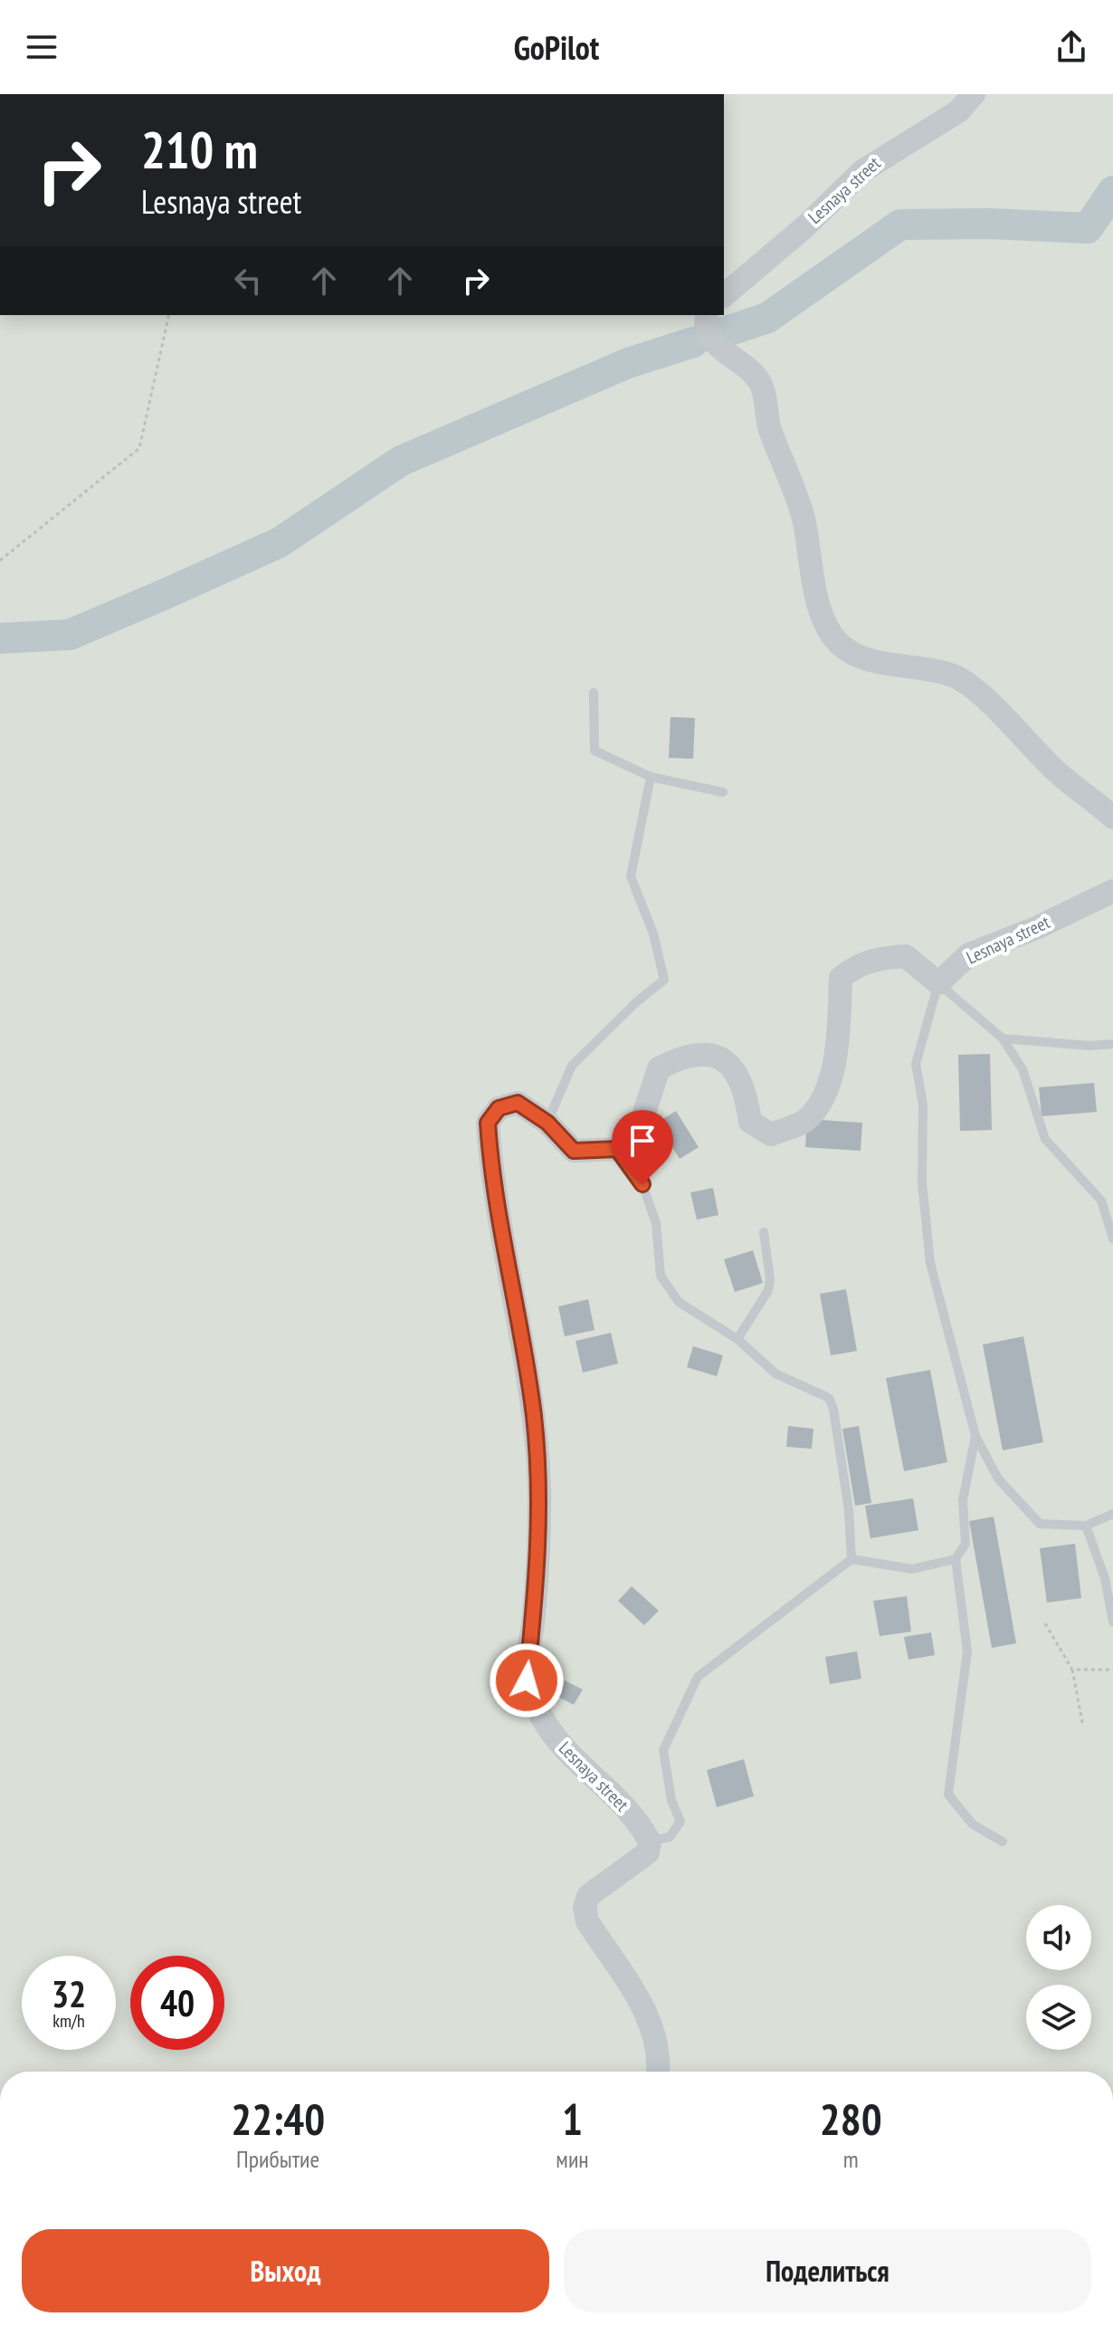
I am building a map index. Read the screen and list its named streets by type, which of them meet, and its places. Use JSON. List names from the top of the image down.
{
  "streets": {
    "street": ["Lesnaya street"]
  },
  "page": {
    "header": "GoPilot",
    "turn": ["210 m", "Lesnaya street"],
    "speed": "32 km/h",
    "limit": "40",
    "eta": [
      "22:40",
      "Прибытие",
      "1",
      "мин",
      "280",
      "m"
    ],
    "buttons": ["Выход", "Поделиться"]
  }
}
